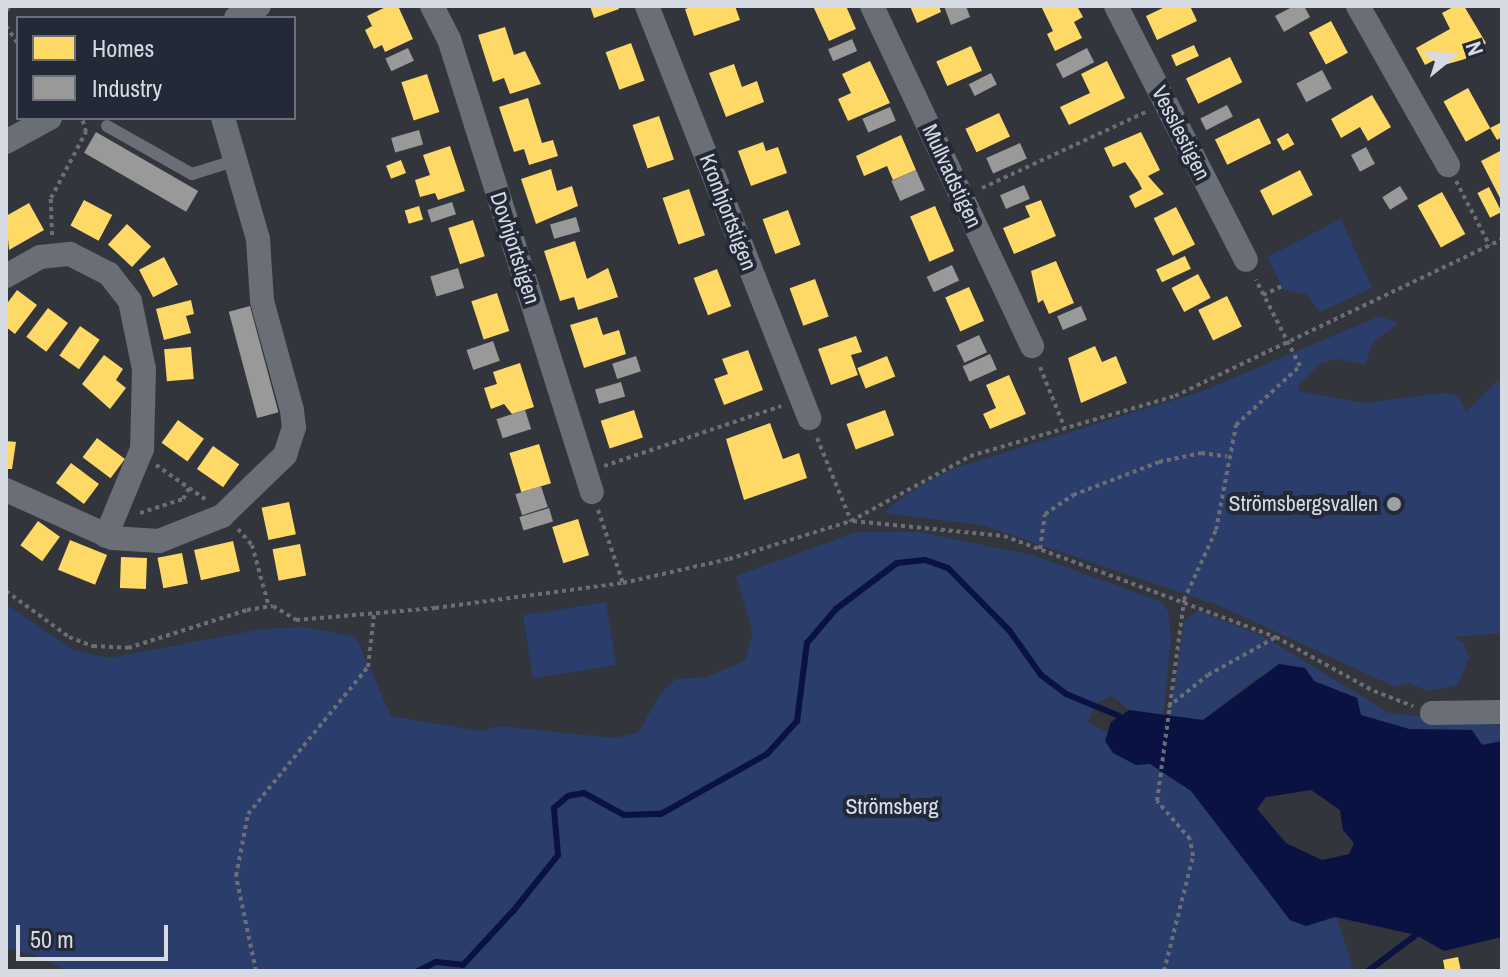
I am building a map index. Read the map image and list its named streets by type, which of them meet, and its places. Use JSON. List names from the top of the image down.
{
  "streets": {
    "street": [
      "Vesslestigen",
      "Mullvadstigen",
      "Kronhjortstigen",
      "Dovhjortstigen"
    ]
  },
  "parks": ["Strömsberg"],
  "places": ["Strömsbergsvallen"],
  "legend": ["Homes", "Industry"],
  "scale_bar": "50 m",
  "north": "right"
}
